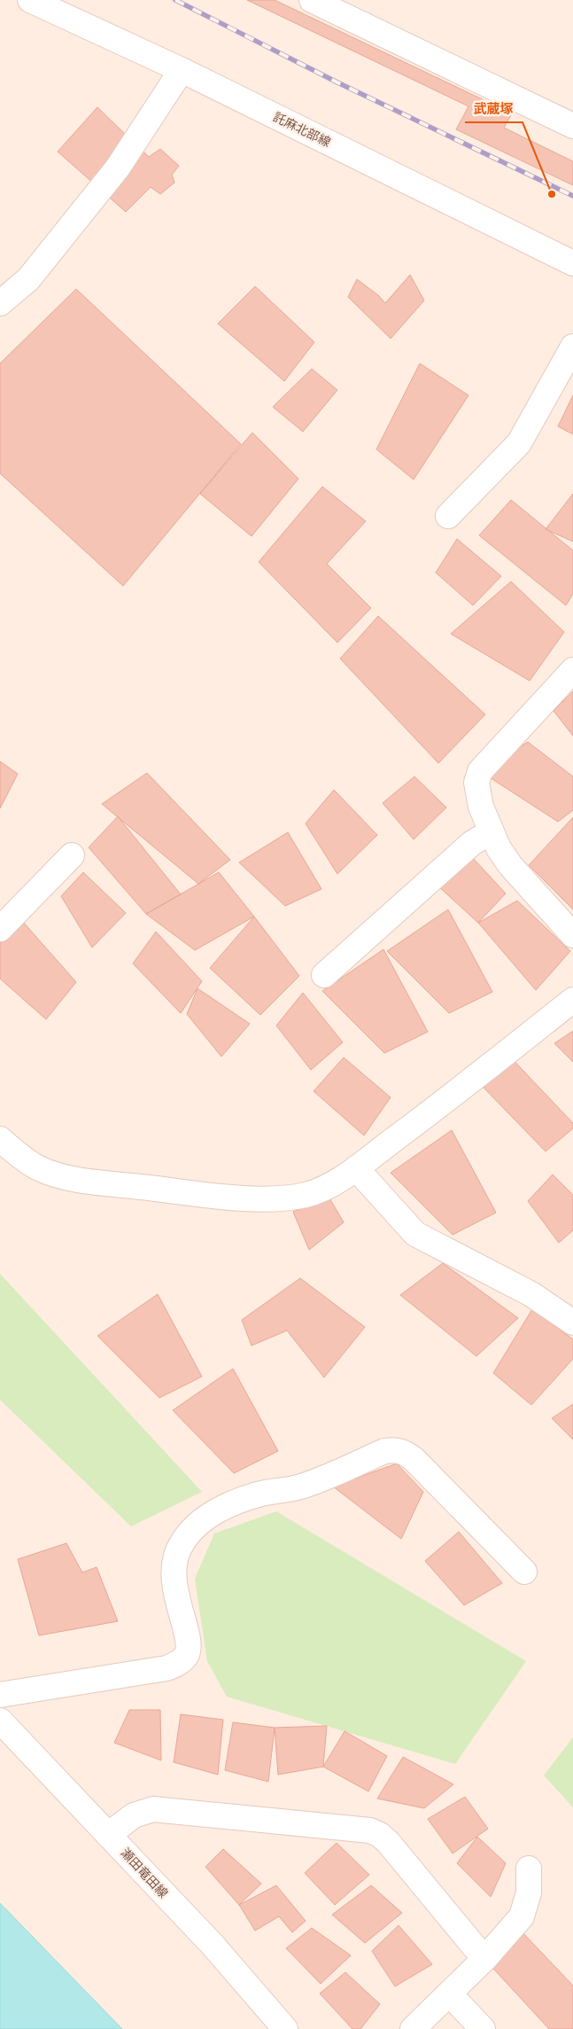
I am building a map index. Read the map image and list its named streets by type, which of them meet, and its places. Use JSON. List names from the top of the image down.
{
  "streets": {
    "street": ["託麻北部線", "瀬田竜田線"]
  },
  "places": ["武蔵塚"]
}
